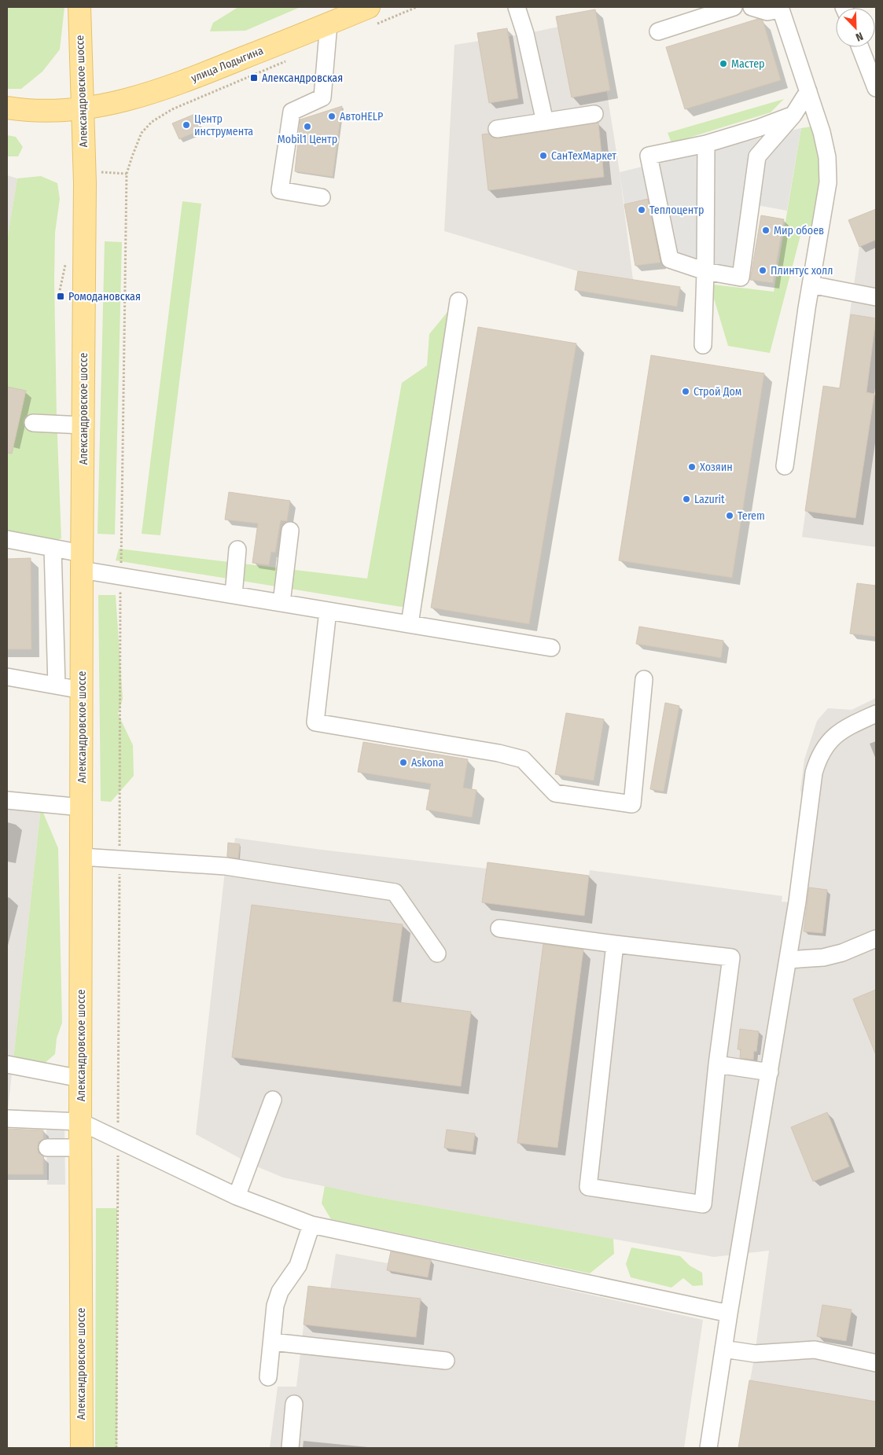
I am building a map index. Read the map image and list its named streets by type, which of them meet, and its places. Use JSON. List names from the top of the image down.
{
  "streets": {
    "main road": ["улица Лодыгина", "Александровское шоссе"]
  },
  "crossings": [
    ["улица Лодыгина", "Александровское шоссе"]
  ],
  "places": {
    "other": [
      "Мастер",
      "АвтоHELP",
      "Центр инструмента",
      "Mobil1 Центр",
      "СанТехМаркет",
      "Теплоцентр",
      "Мир обоев",
      "Плинтус холл",
      "Строй Дом",
      "Хозяин",
      "Lazurit",
      "Terem",
      "Askona"
    ],
    "transit": ["Александровская", "Ромодановская"]
  },
  "north": "bottom right"
}
